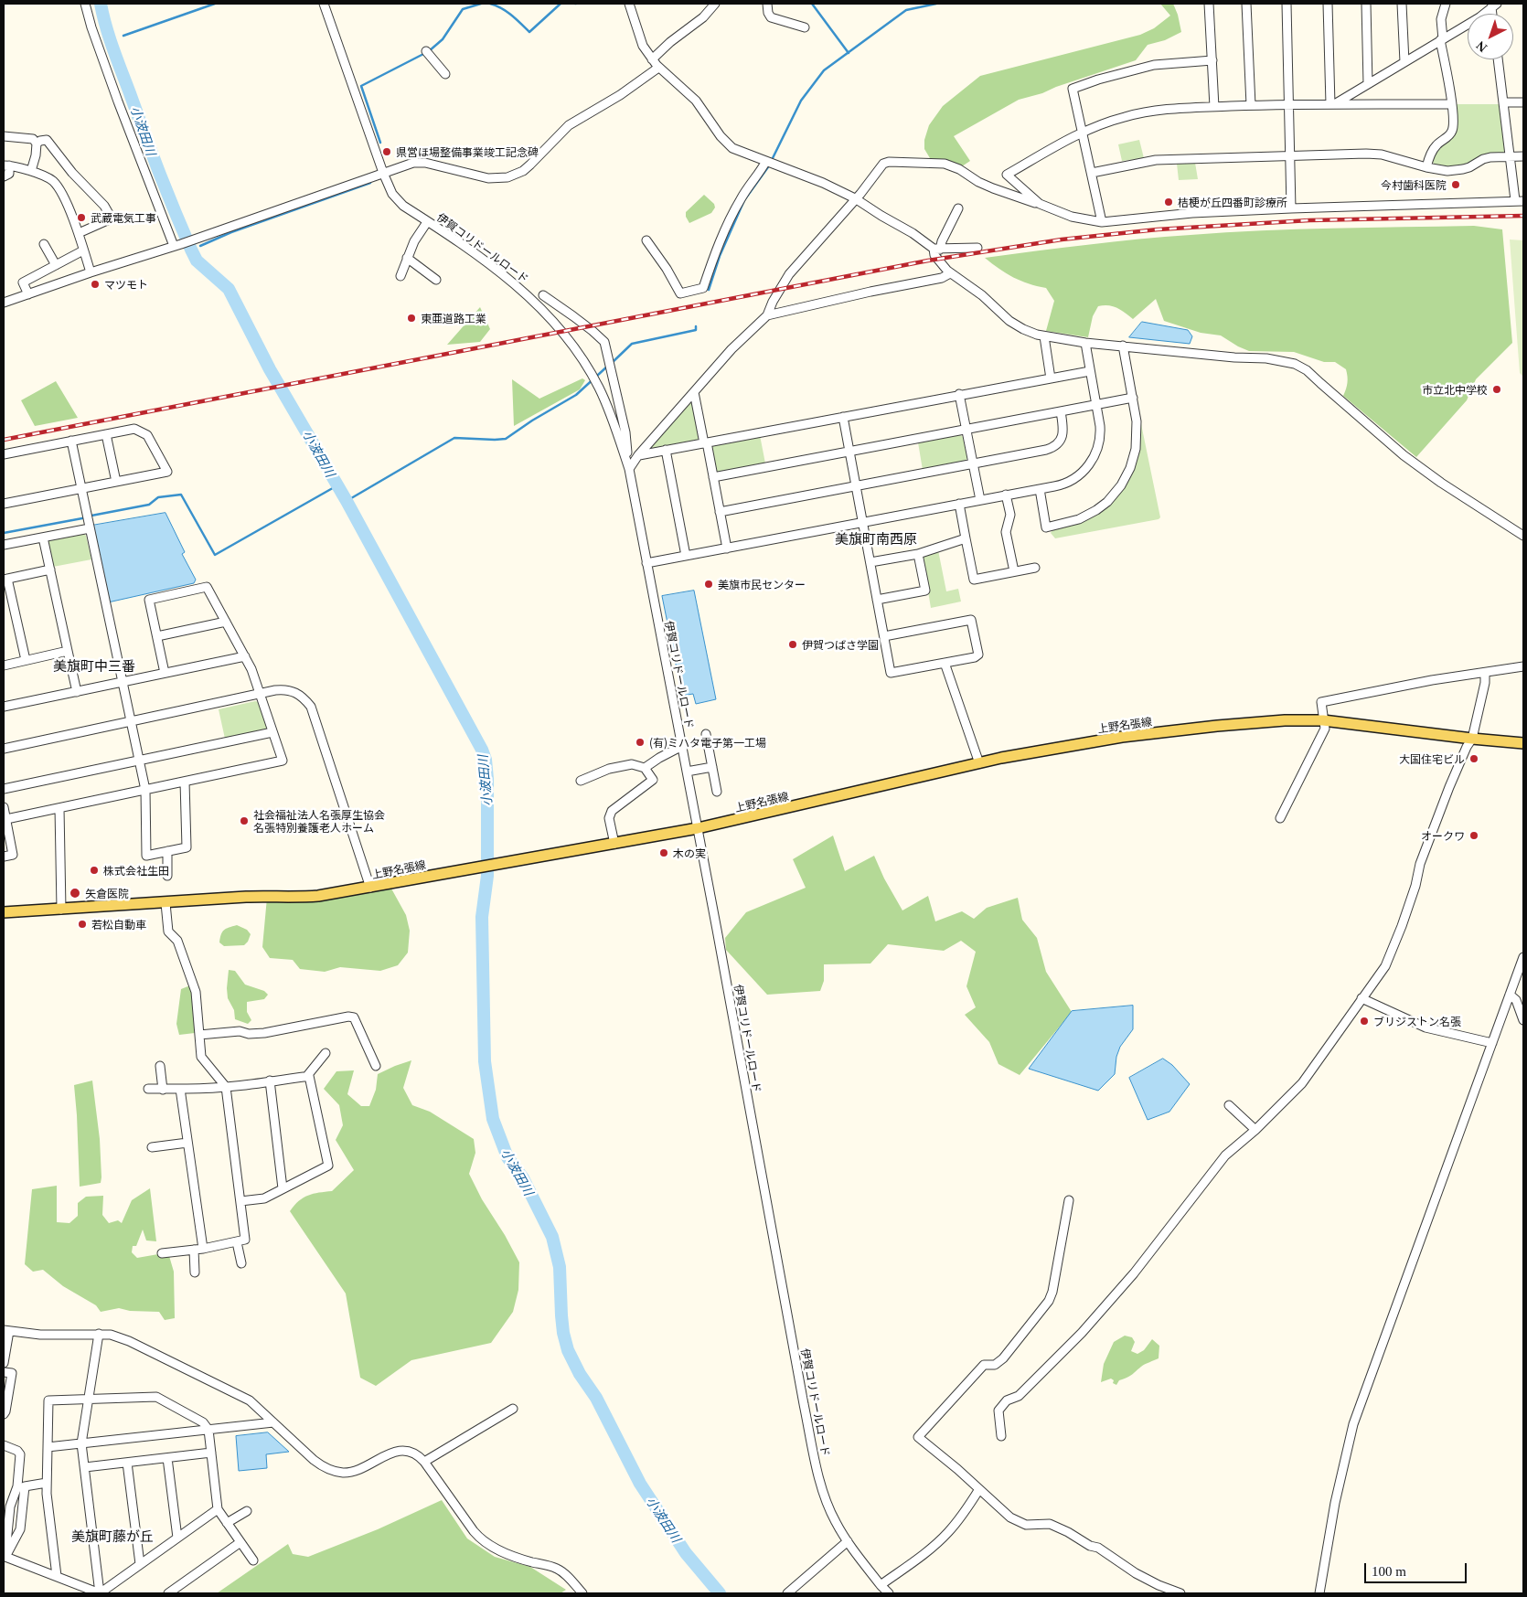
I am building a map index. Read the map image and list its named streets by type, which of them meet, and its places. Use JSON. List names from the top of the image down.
{
  "streets": {
    "main road": ["上野名張線"],
    "street": ["伊賀コリドールロード"]
  },
  "crossings": [
    ["伊賀コリドールロード", "上野名張線"]
  ],
  "districts": ["美旗町南西原", "美旗町中三番", "美旗町藤が丘"],
  "water": ["小波田川"],
  "places": [
    "県営ほ場整備事業竣工記念碑",
    "今村歯科医院",
    "桔梗が丘四番町診療所",
    "武蔵電気工事",
    "マツモト",
    "東亜道路工業",
    "市立北中学校",
    "美旗市民センター",
    "伊賀つばさ学園",
    "(有)ミハタ電子第一工場",
    "大国住宅ビル",
    "社会福祉法人名張厚生協会 名張特別養護老人ホーム",
    "オークワ",
    "木の実",
    "株式会社生田",
    "矢倉医院",
    "若松自動車",
    "ブリジストン名張"
  ],
  "scale_bar": "100 m",
  "north": "bottom left"
}
